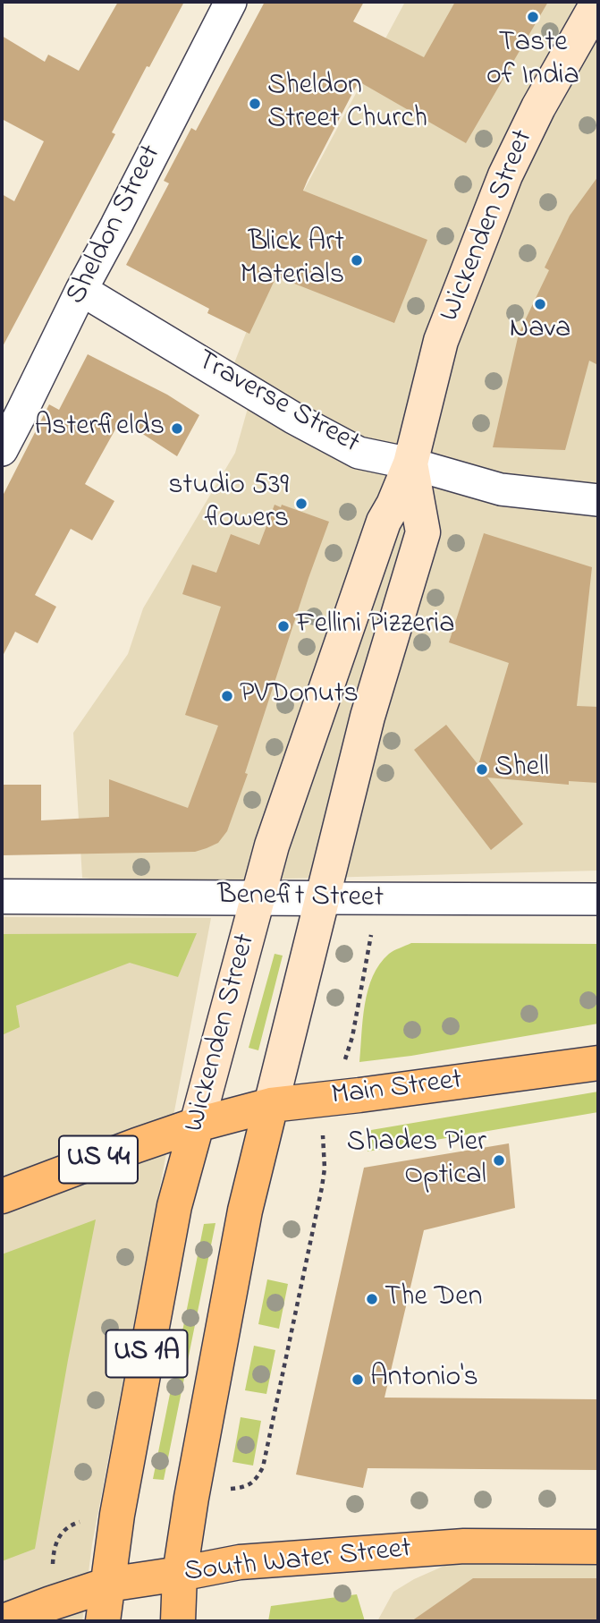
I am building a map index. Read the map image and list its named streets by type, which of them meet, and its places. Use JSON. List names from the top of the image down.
{
  "streets": {
    "main road": [
      "Wickenden Street",
      "Main Street",
      "US 44",
      "US 1A",
      "South Water Street"
    ],
    "street": ["Sheldon Street", "Traverse Street", "Benefit Street"]
  },
  "crossings": [
    ["Sheldon Street", "Traverse Street"],
    ["Wickenden Street", "Traverse Street"],
    ["Wickenden Street", "Benefit Street"],
    ["Wickenden Street", "Main Street"],
    ["Wickenden Street", "US 44"],
    ["Wickenden Street", "South Water Street"],
    ["Main Street", "US 44"]
  ],
  "places": [
    "Taste of India",
    "Sheldon Street Church",
    "Blick Art Materials",
    "Nava",
    "Asterfields",
    "studio 539 flowers",
    "Fellini Pizzeria",
    "PVDonuts",
    "Shell",
    "Shades Pier Optical",
    "The Den",
    "Antonio's"
  ]
}
